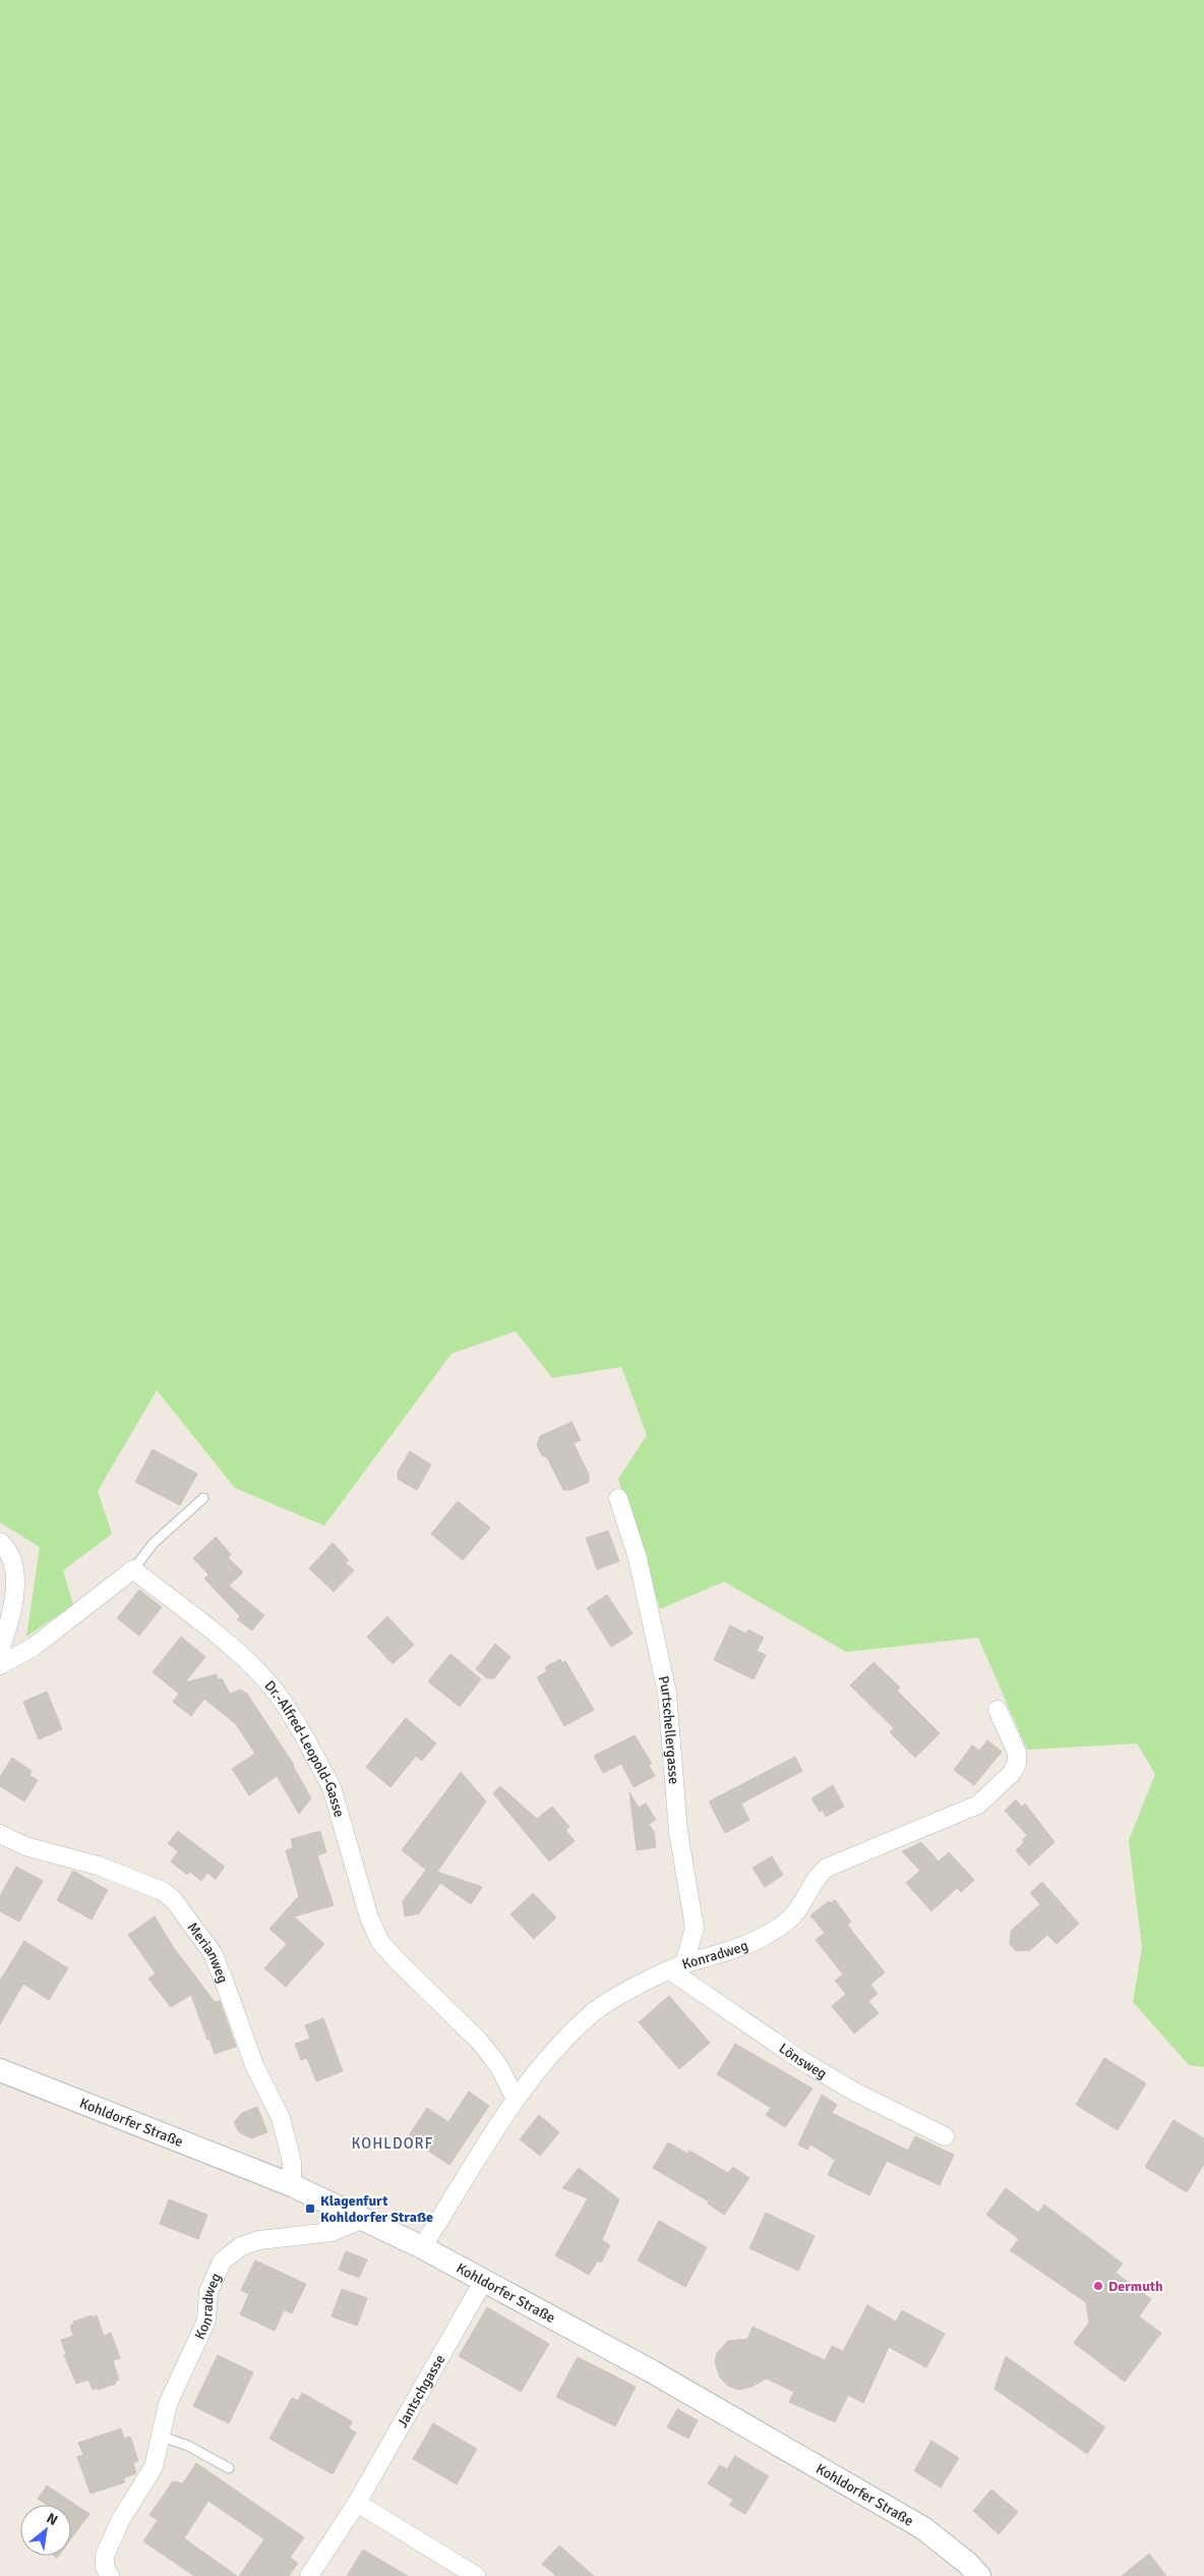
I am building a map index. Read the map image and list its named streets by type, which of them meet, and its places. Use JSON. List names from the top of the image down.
{
  "streets": {
    "street": [
      "Purtschellergasse",
      "Dr.-Alfred-Leopold-Gasse",
      "Merianweg",
      "Konradweg",
      "Lönsweg",
      "Kohldorfer Straße",
      "Jantschgasse"
    ]
  },
  "crossings": [
    ["Purtschellergasse", "Konradweg"],
    ["Purtschellergasse", "Lönsweg"],
    ["Dr.-Alfred-Leopold-Gasse", "Konradweg"],
    ["Merianweg", "Kohldorfer Straße"],
    ["Konradweg", "Lönsweg"],
    ["Konradweg", "Kohldorfer Straße"],
    ["Kohldorfer Straße", "Jantschgasse"]
  ],
  "districts": ["KOHLDORF"],
  "places": {
    "transit": ["Klagenfurt Kohldorfer Straße"],
    "other": ["Dermuth"]
  },
  "north": "top right"
}
